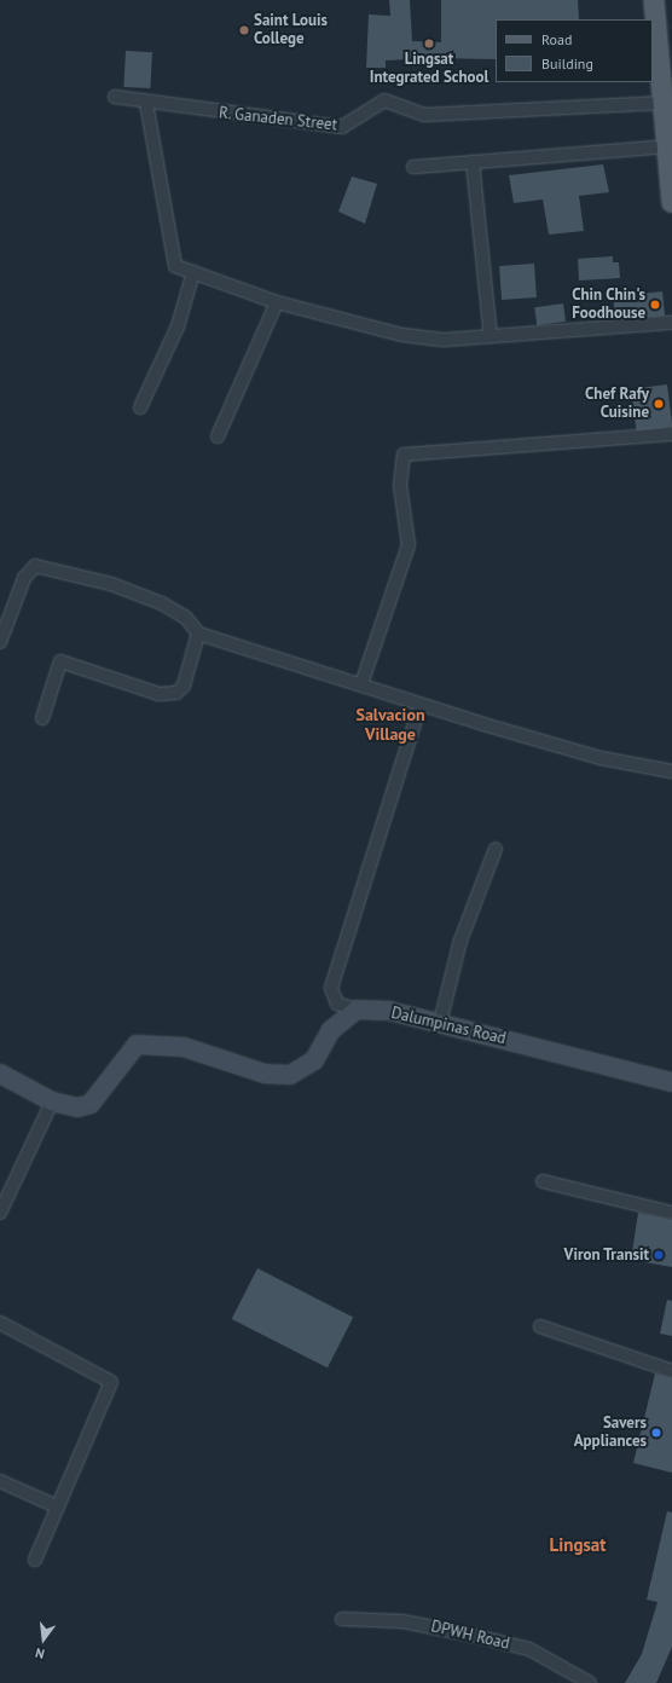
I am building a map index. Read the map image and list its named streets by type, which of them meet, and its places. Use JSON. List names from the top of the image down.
{
  "streets": {
    "street": ["R. Ganaden Street", "Dalumpinas Road", "DPWH Road"]
  },
  "districts": ["Salvacion Village", "Lingsat"],
  "places": [
    "Saint Louis College",
    "Lingsat Integrated School",
    "Chin Chin's Foodhouse",
    "Chef Rafy Cuisine",
    "Viron Transit",
    "Savers Appliances"
  ],
  "legend": ["Road", "Building"],
  "north": "bottom"
}
